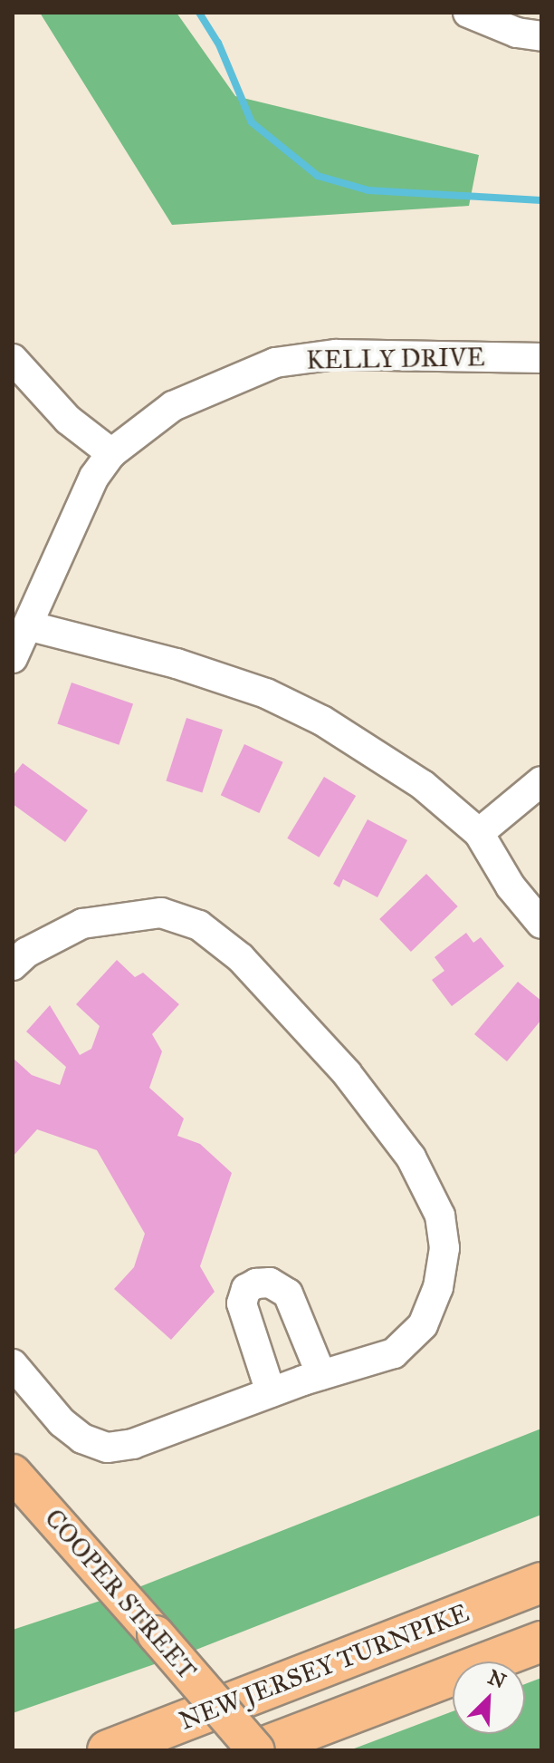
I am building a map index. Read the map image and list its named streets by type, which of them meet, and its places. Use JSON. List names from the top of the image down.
{
  "streets": {
    "highway": ["NEW JERSEY TURNPIKE"],
    "main road": ["COOPER STREET"],
    "street": ["KELLY DRIVE"]
  },
  "crossings": [
    ["COOPER STREET", "NEW JERSEY TURNPIKE"]
  ],
  "north": "top right"
}
